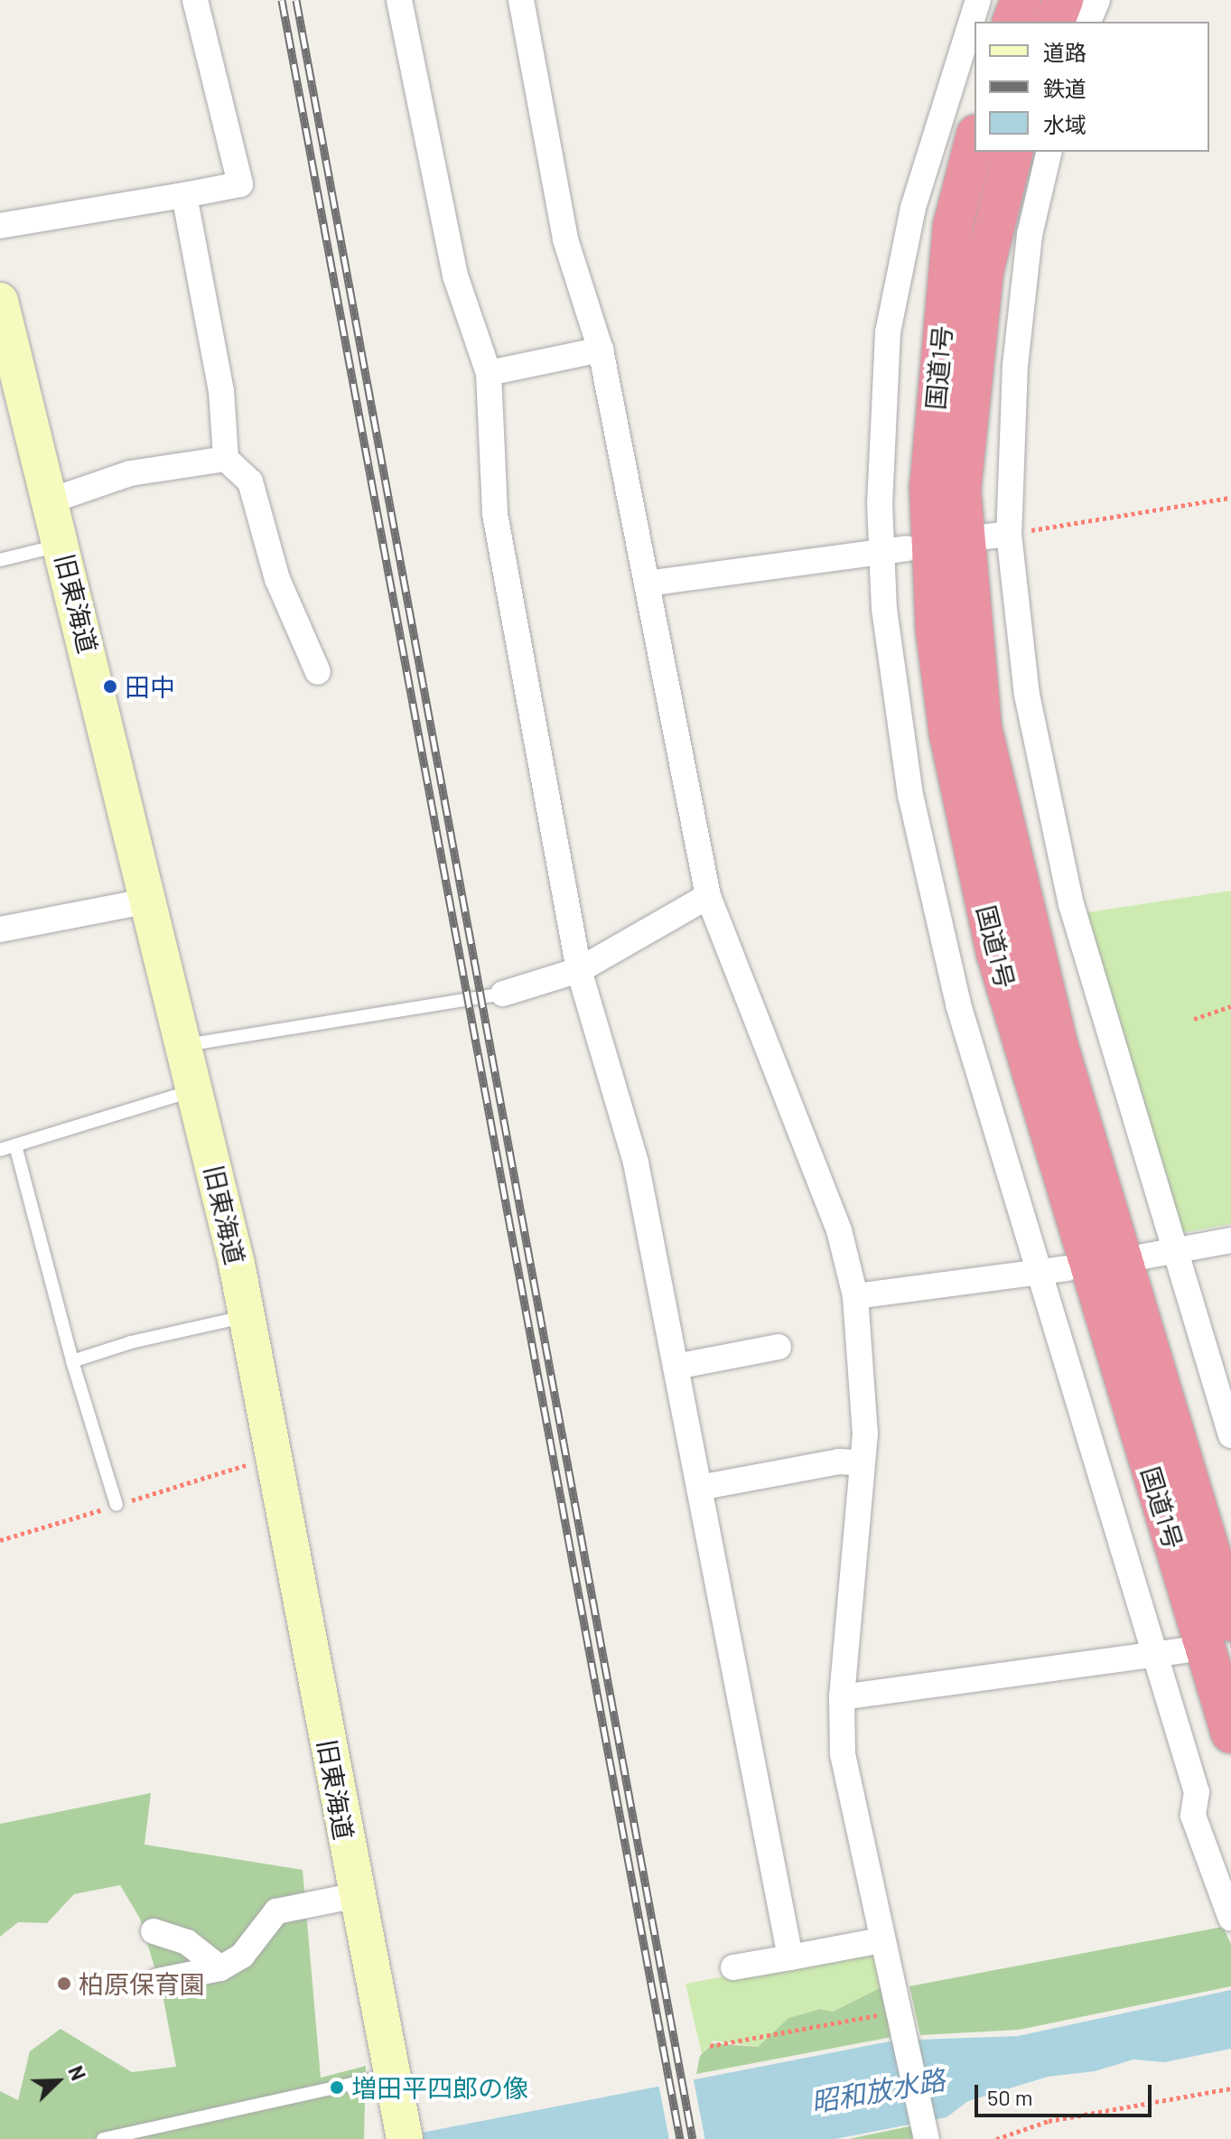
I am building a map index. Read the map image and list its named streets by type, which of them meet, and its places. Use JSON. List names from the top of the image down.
{
  "streets": {
    "highway": ["国道1号"],
    "main road": ["旧東海道"]
  },
  "water": ["昭和放水路"],
  "places": ["田中", "柏原保育園", "増田平四郎の像"],
  "legend": ["道路", "鉄道", "水域"],
  "scale_bar": "50 m",
  "north": "top right"
}
